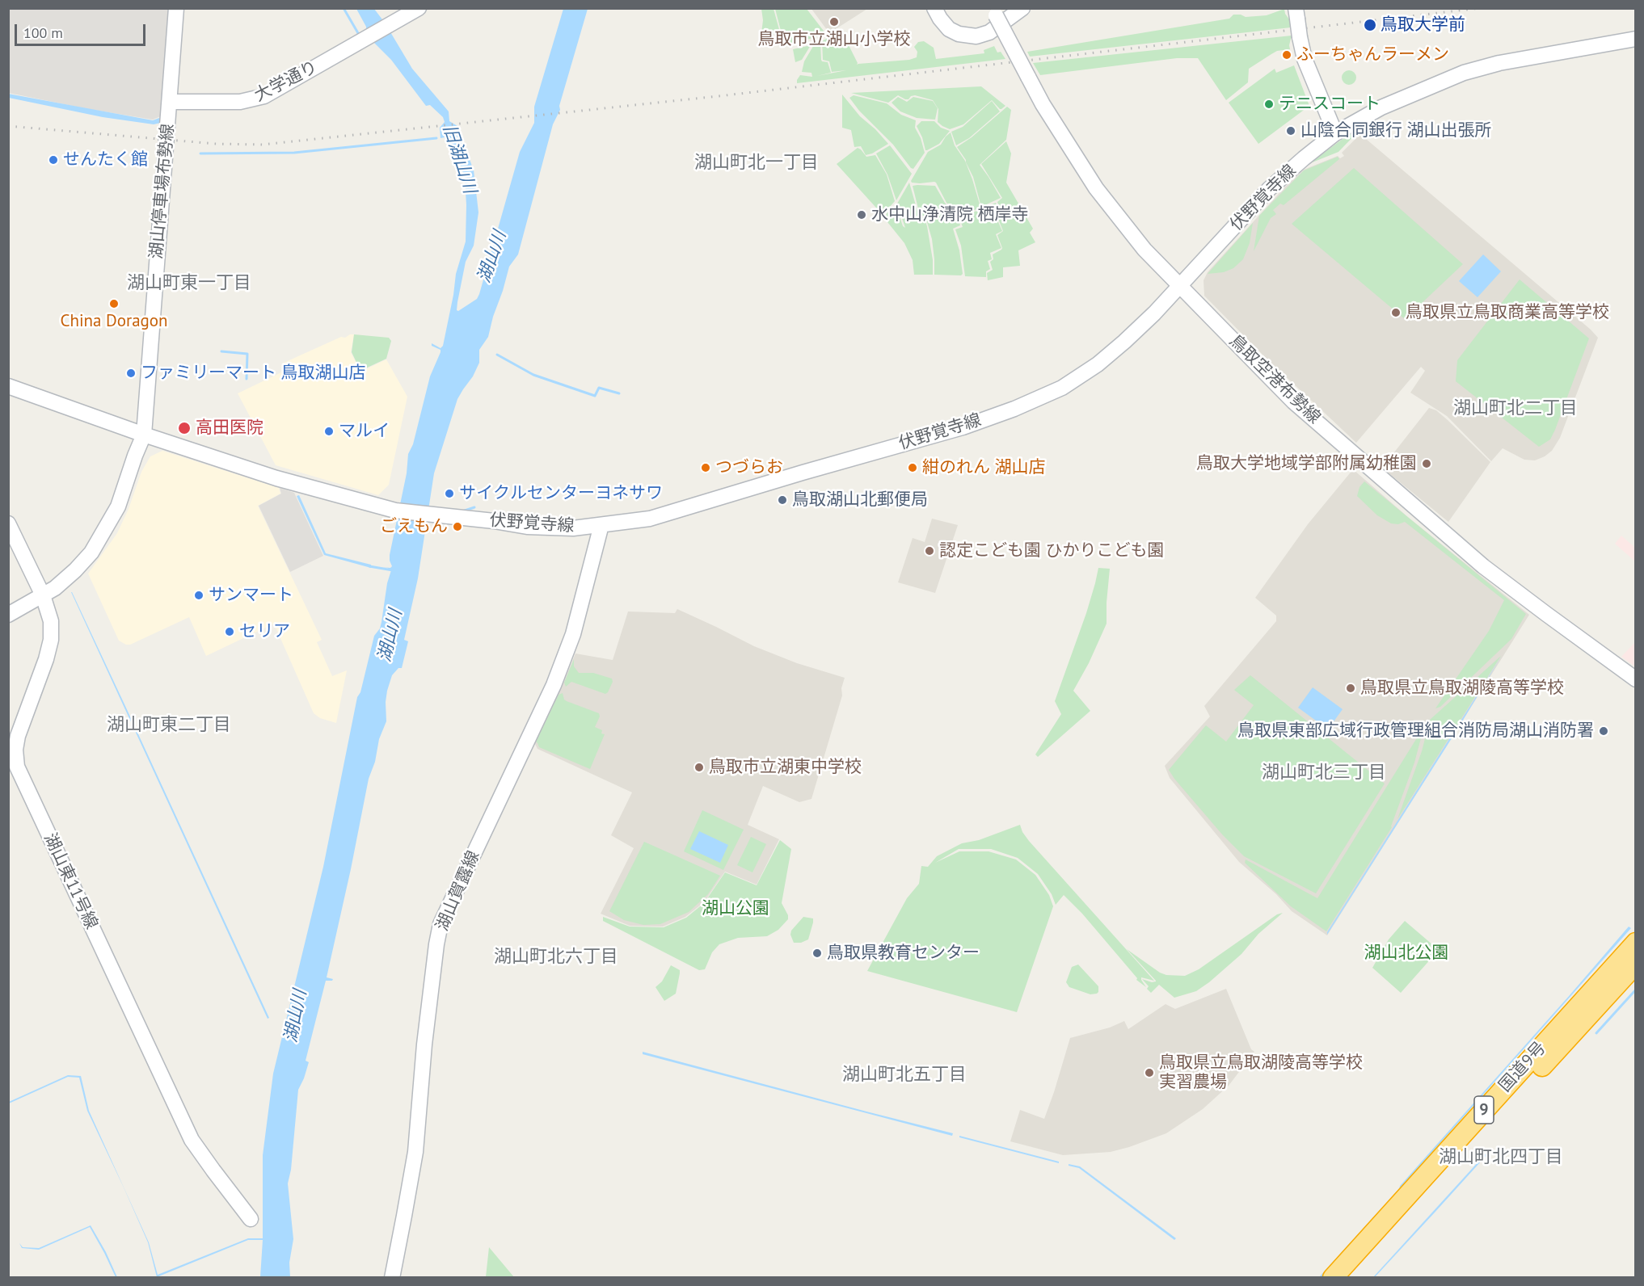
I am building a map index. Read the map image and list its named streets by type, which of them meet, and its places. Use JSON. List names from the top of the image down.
{
  "streets": {
    "highway": ["国道9号", "9"],
    "main road": [
      "大学通り",
      "湖山停車場布勢線",
      "伏野覚寺線",
      "鳥取空港布勢線",
      "湖山東11号線",
      "湖山賀露線"
    ]
  },
  "crossings": [
    ["大学通り", "湖山停車場布勢線"],
    ["湖山停車場布勢線", "伏野覚寺線"],
    ["湖山停車場布勢線", "湖山東11号線"],
    ["伏野覚寺線", "鳥取空港布勢線"],
    ["伏野覚寺線", "湖山賀露線"]
  ],
  "districts": [
    "湖山町北一丁目",
    "湖山町東一丁目",
    "湖山町北二丁目",
    "湖山町東二丁目",
    "湖山町北三丁目",
    "湖山町北六丁目",
    "湖山町北五丁目",
    "湖山町北四丁目"
  ],
  "water": ["旧湖山川", "湖山川"],
  "parks": ["湖山公園", "湖山北公園"],
  "places": [
    "鳥取市立湖山小学校",
    "鳥取大学前",
    "ふーちゃんラーメン",
    "テニスコート",
    "山陰合同銀行 湖山出張所",
    "せんたく館",
    "水中山浄清院 栖岸寺",
    "China Doragon",
    "鳥取県立鳥取商業高等学校",
    "ファミリーマート 鳥取湖山店",
    "高田医院",
    "マルイ",
    "鳥取大学地域学部附属幼稚園",
    "つづらお",
    "紺のれん 湖山店",
    "サイクルセンターヨネサワ",
    "鳥取湖山北郵便局",
    "ごえもん",
    "認定こども園 ひかりこども園",
    "サンマート",
    "セリア",
    "鳥取県立鳥取湖陵高等学校",
    "鳥取県東部広域行政管理組合消防局湖山消防署",
    "鳥取市立湖東中学校",
    "鳥取県教育センター",
    "鳥取県立鳥取湖陵高等学校 実習農場"
  ],
  "scale_bar": "100 m"
}
